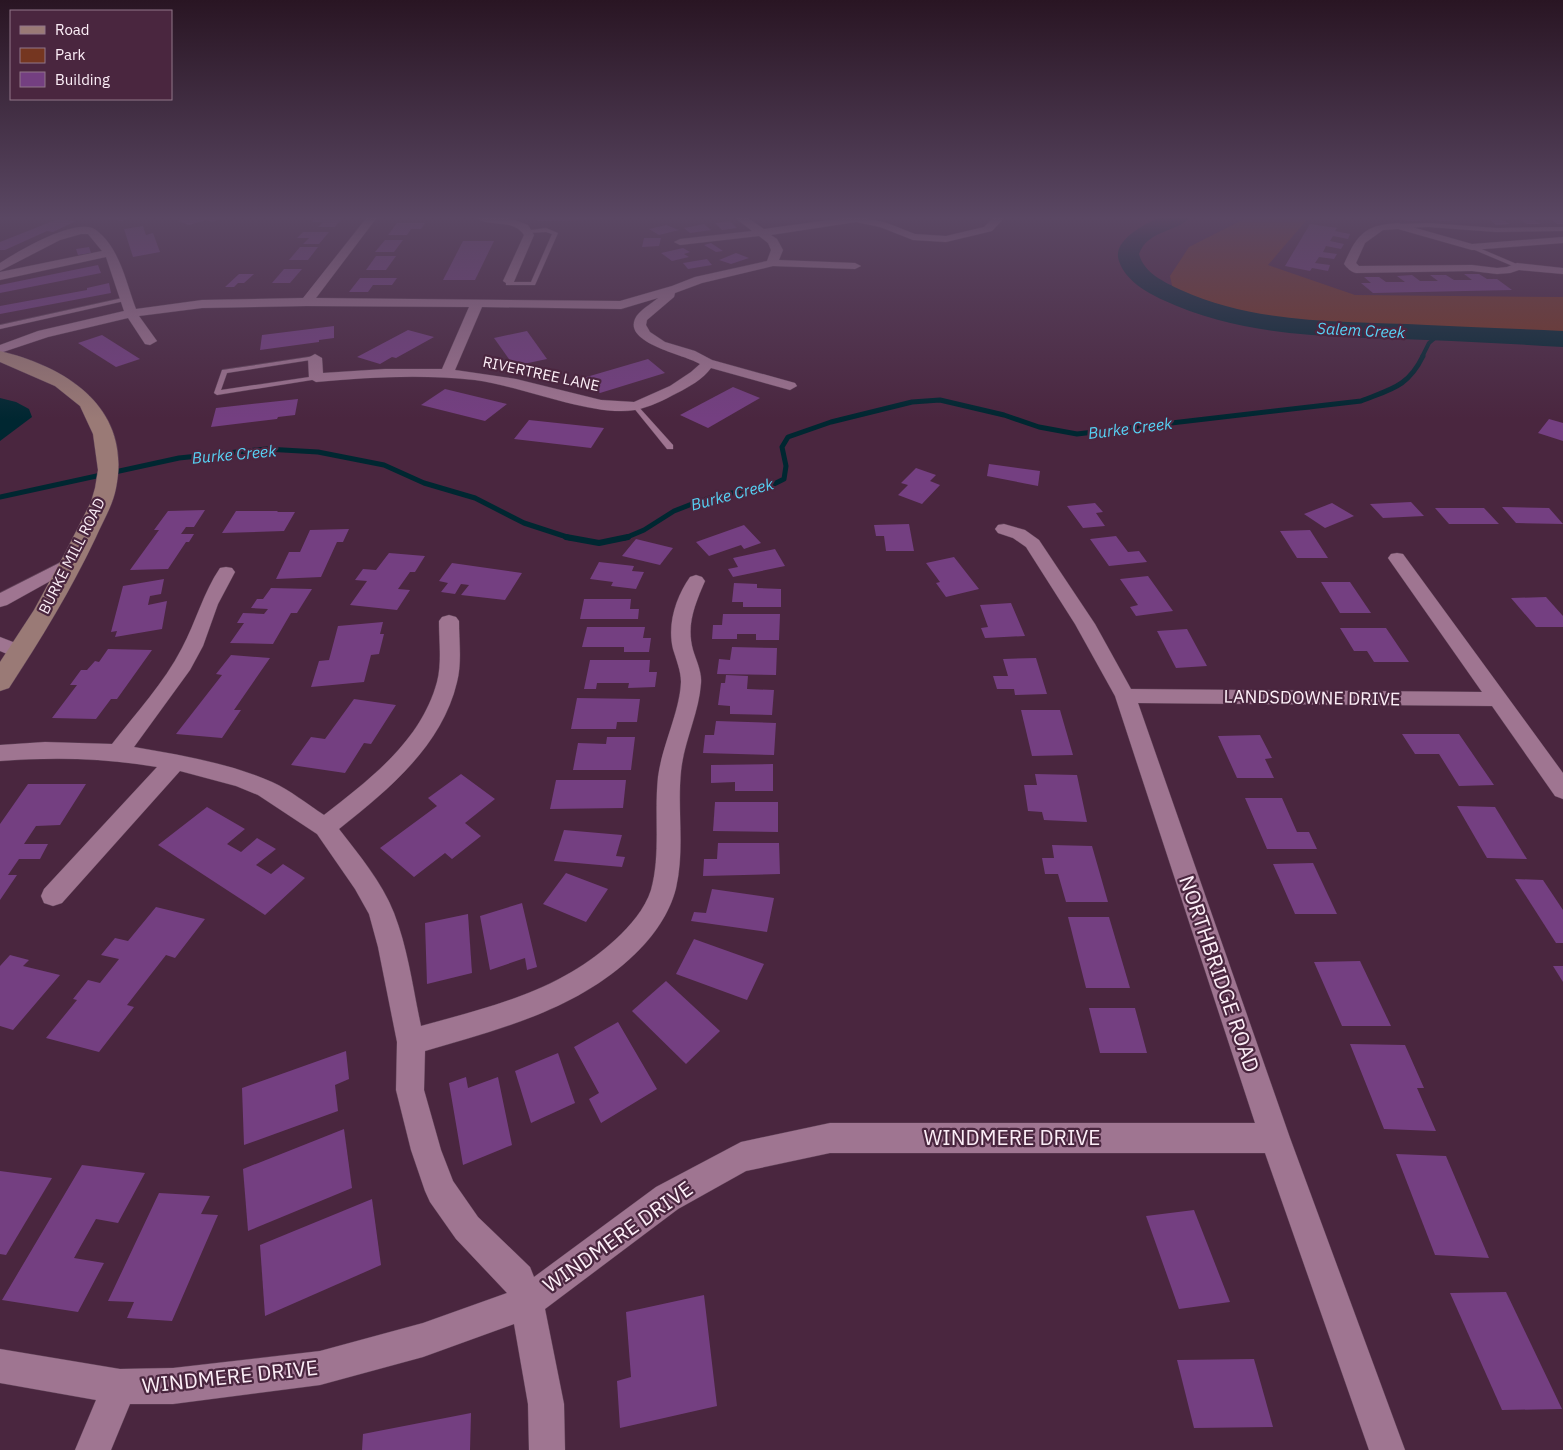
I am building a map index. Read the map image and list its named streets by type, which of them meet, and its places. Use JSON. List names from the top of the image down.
{
  "streets": {
    "street": [
      "RIVERTREE LANE",
      "BURKE MILL ROAD",
      "LANDSDOWNE DRIVE",
      "NORTHBRIDGE ROAD",
      "WINDMERE DRIVE"
    ]
  },
  "crossings": [
    ["LANDSDOWNE DRIVE", "NORTHBRIDGE ROAD"],
    ["NORTHBRIDGE ROAD", "WINDMERE DRIVE"]
  ],
  "water": ["Salem Creek", "Burke Creek"],
  "legend": ["Road", "Park", "Building"]
}
